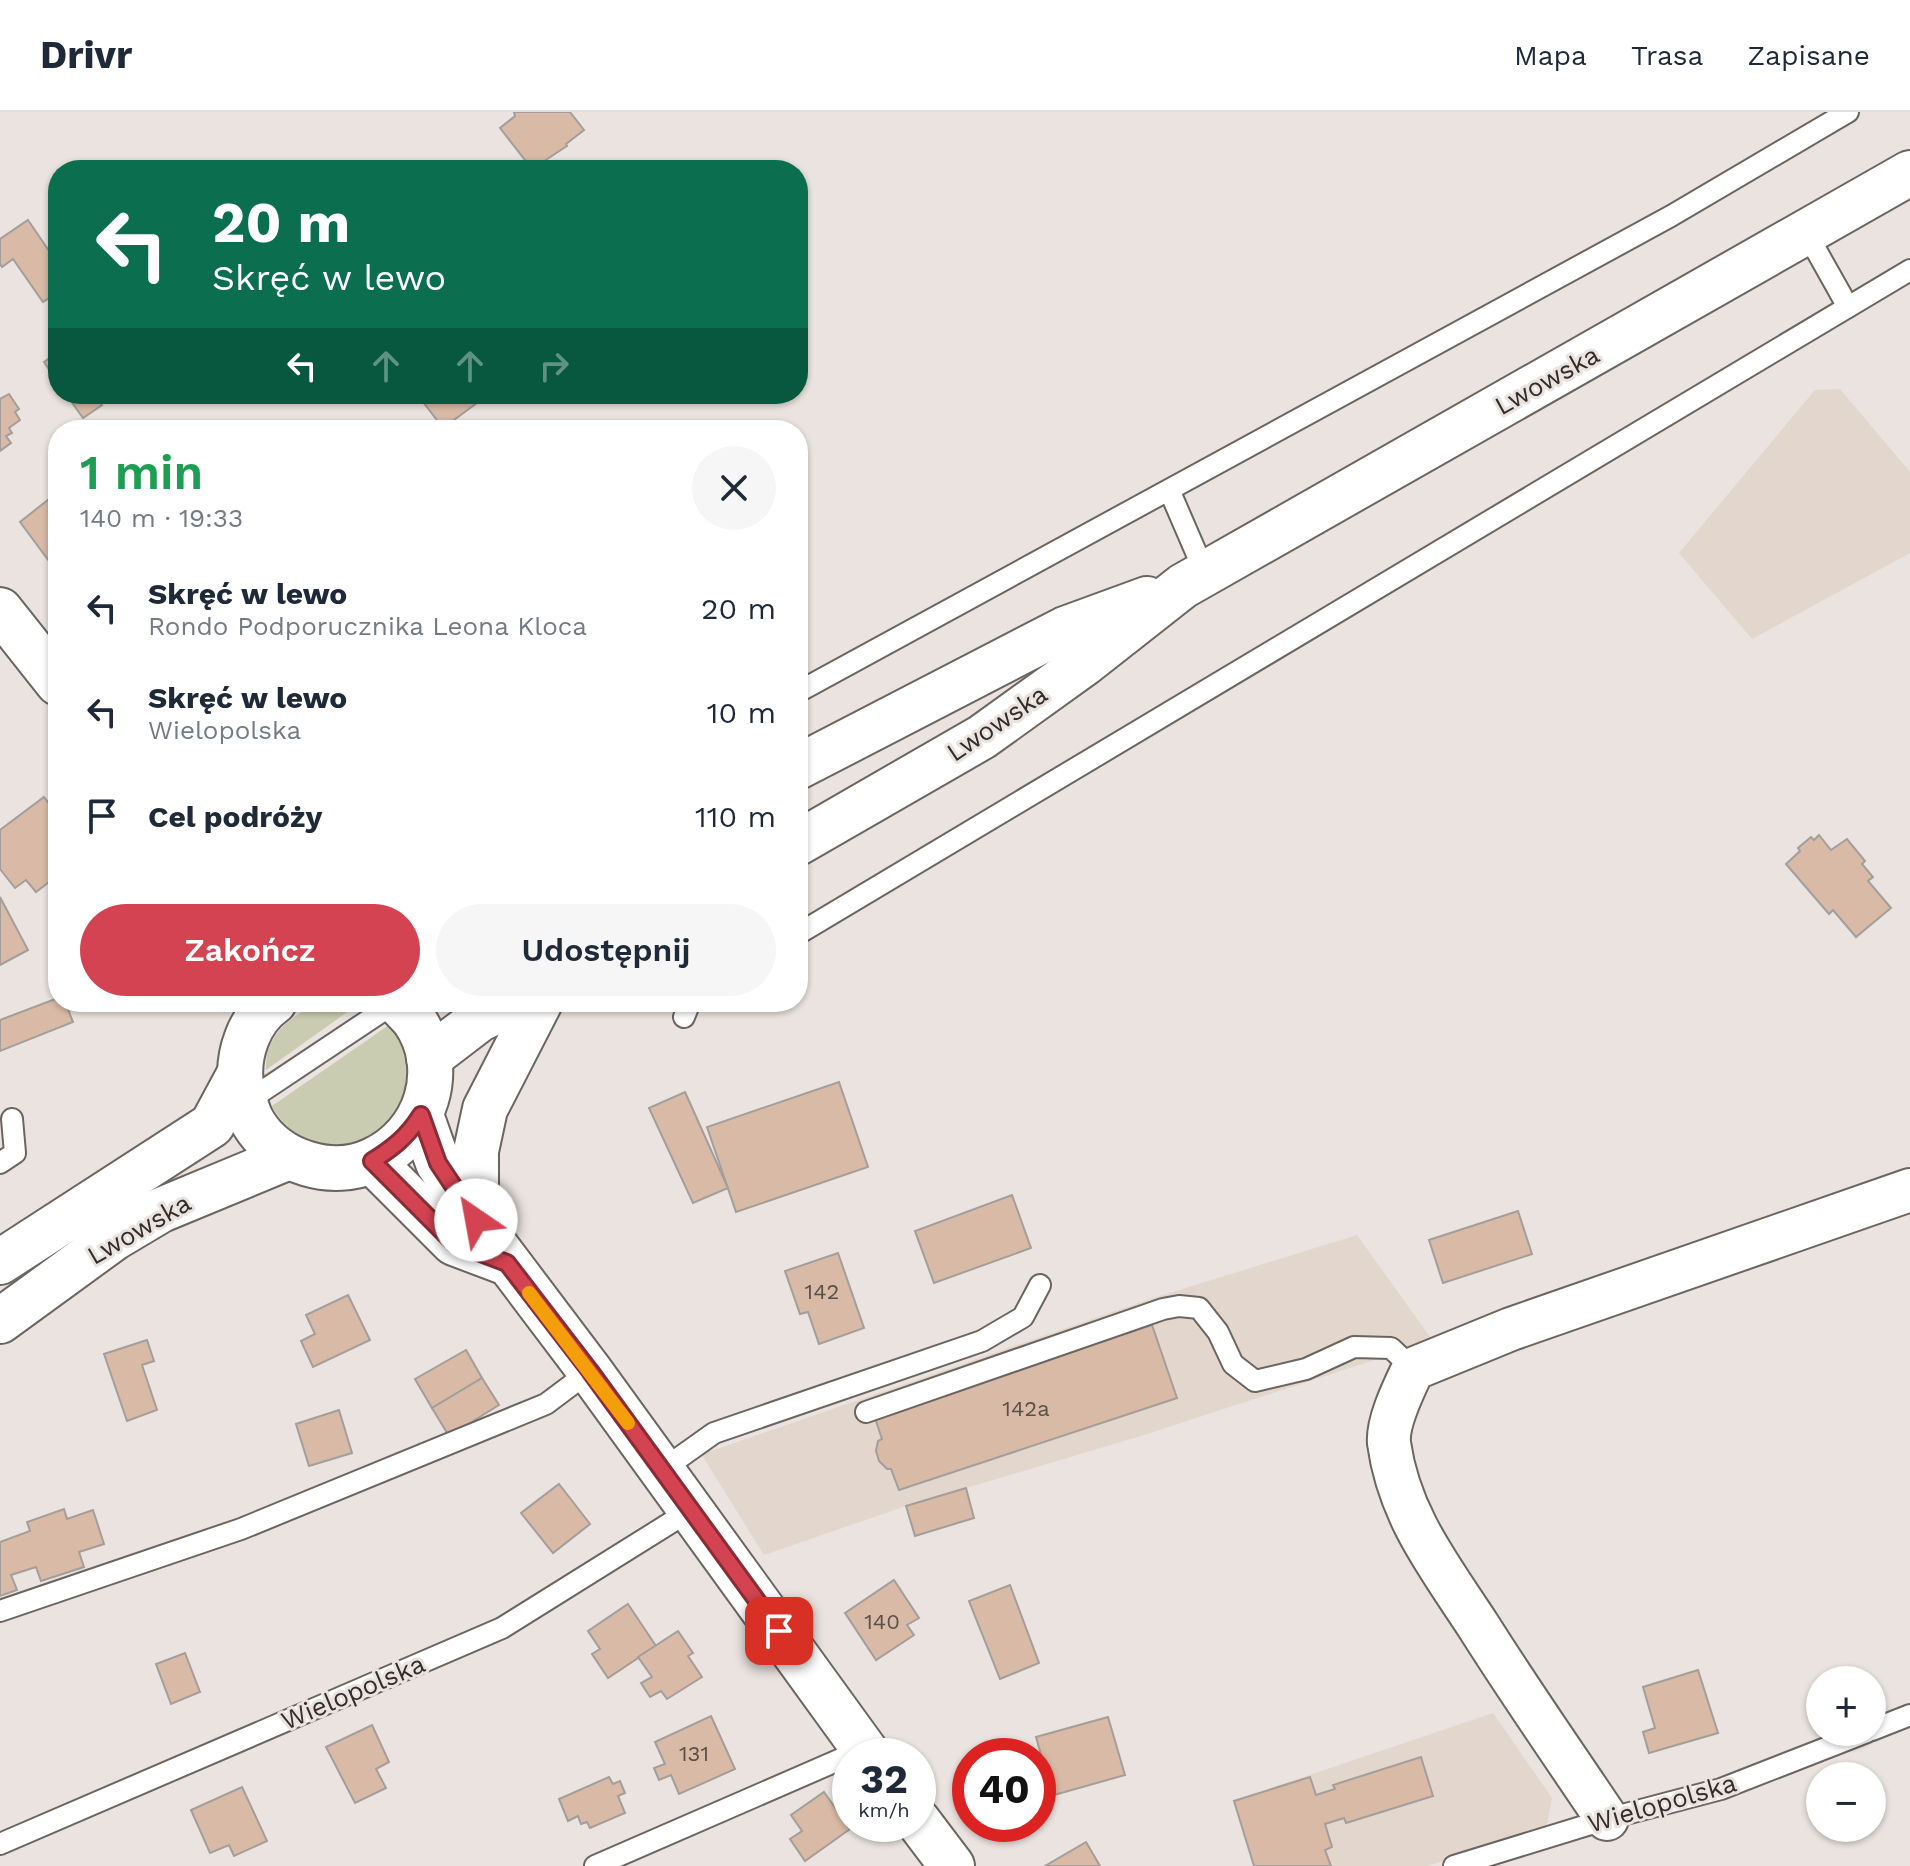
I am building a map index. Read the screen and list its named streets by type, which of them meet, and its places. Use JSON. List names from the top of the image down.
{
  "streets": {
    "main road": ["Lwowska"],
    "lane": ["Wielopolska"]
  },
  "house_numbers": [
    "142",
    "142a",
    "140",
    "131"
  ],
  "page": {
    "header": "Drivr",
    "nav": ["Mapa", "Trasa", "Zapisane"],
    "turn": ["20 m", "Skręć w lewo"],
    "heading": ["1 min", "140 m · 19:33"],
    "list": [
      {
        "name": "Skręć w lewo",
        "note": "Rondo Podporucznika Leona Kloca",
        "value": "20 m"
      },
      {
        "name": "Skręć w lewo",
        "note": "Wielopolska",
        "value": "10 m"
      },
      {
        "name": "Cel podróży",
        "value": "110 m"
      }
    ],
    "buttons": ["Zakończ", "Udostępnij"],
    "map_buttons": ["+", "−"],
    "speed": "32 km/h",
    "limit": "40"
  }
}
